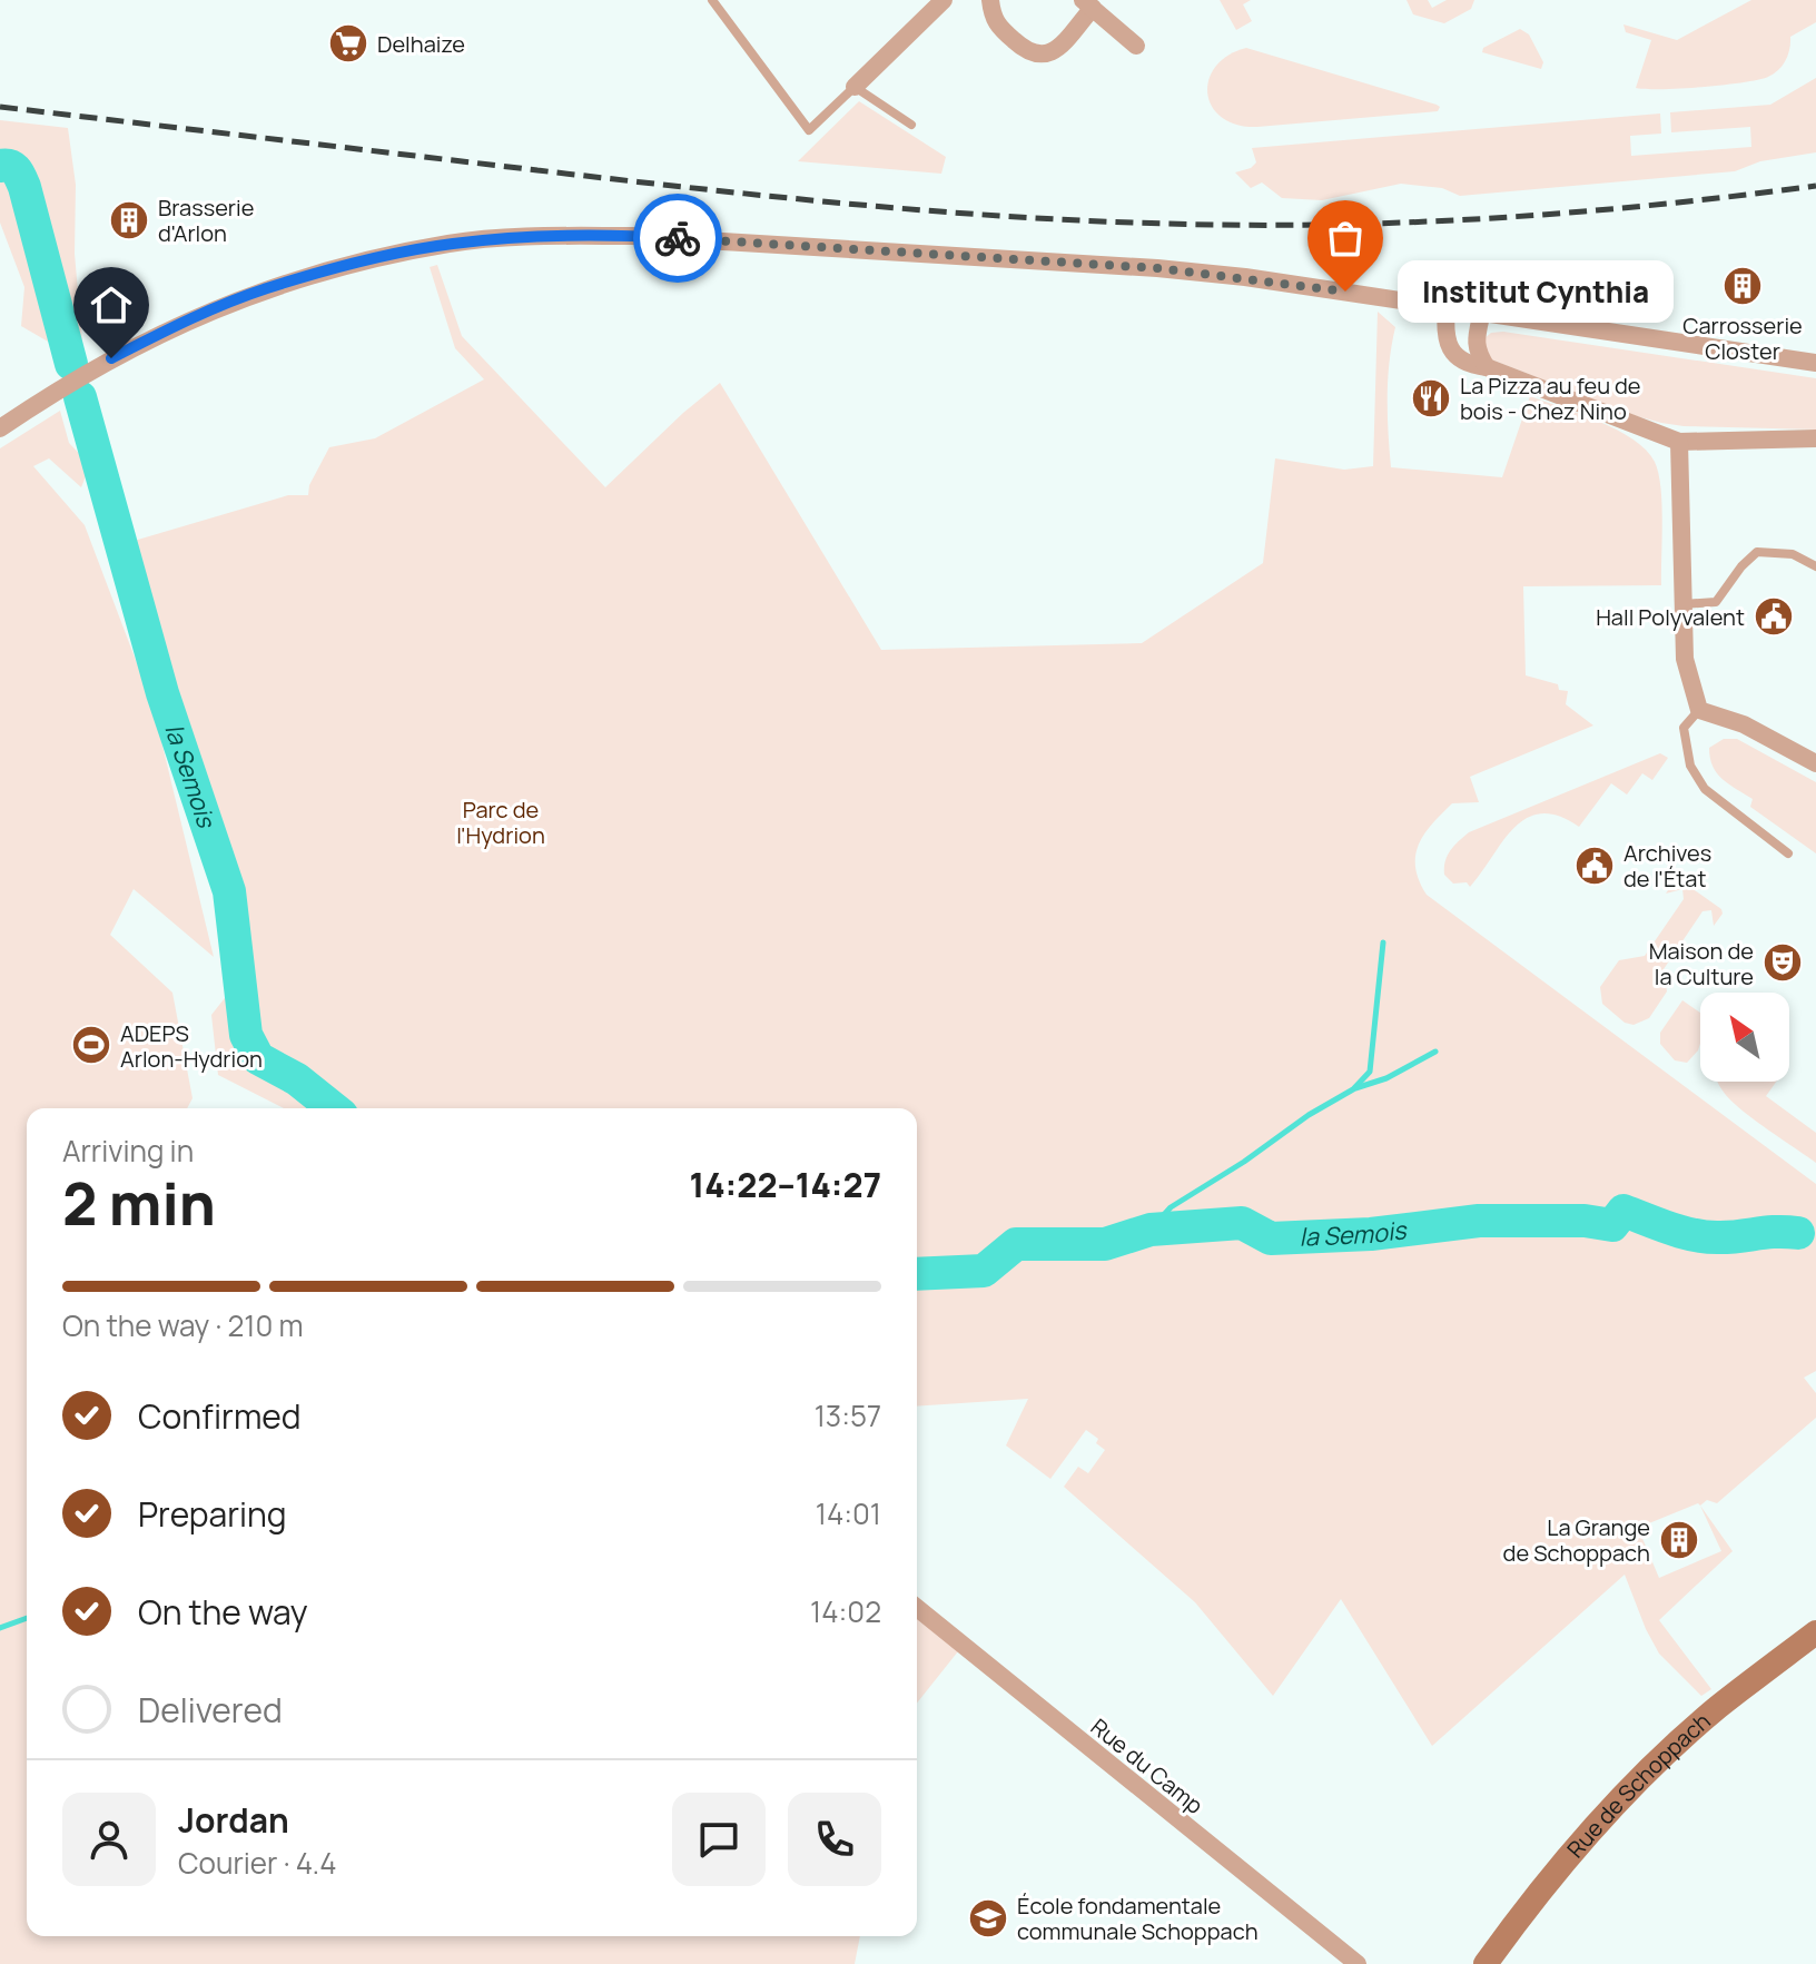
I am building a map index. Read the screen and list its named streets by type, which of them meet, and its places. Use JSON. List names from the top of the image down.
{
  "streets": {
    "main road": ["Rue de Schoppach"],
    "street": ["Rue du Camp"]
  },
  "water": ["la Semois"],
  "parks": ["Parc de l'Hydrion"],
  "places": {
    "supermarket": ["Delhaize"],
    "building": ["Brasserie d'Arlon", "Carrosserie Closter", "La Grange de Schoppach"],
    "other": ["Institut Cynthia"],
    "restaurant": ["La Pizza au feu de bois - Chez Nino"],
    "public building": ["Hall Polyvalent", "Archives de l'État"],
    "theatre": ["Maison de la Culture"],
    "sports": ["ADEPS Arlon-Hydrion"],
    "school or university": ["École fondamentale communale Schoppach"]
  },
  "north": "top left",
  "page": {
    "bubble": "Institut Cynthia",
    "heading": ["2 min", "Arriving in", "14:22–14:27"],
    "panel": ["Jordan", "Courier · 4.4"],
    "bar": "On the way · 210 m",
    "list": [
      ["Confirmed", "13:57"],
      ["Preparing", "14:01"],
      ["On the way", "14:02"],
      "Delivered"
    ]
  }
}
